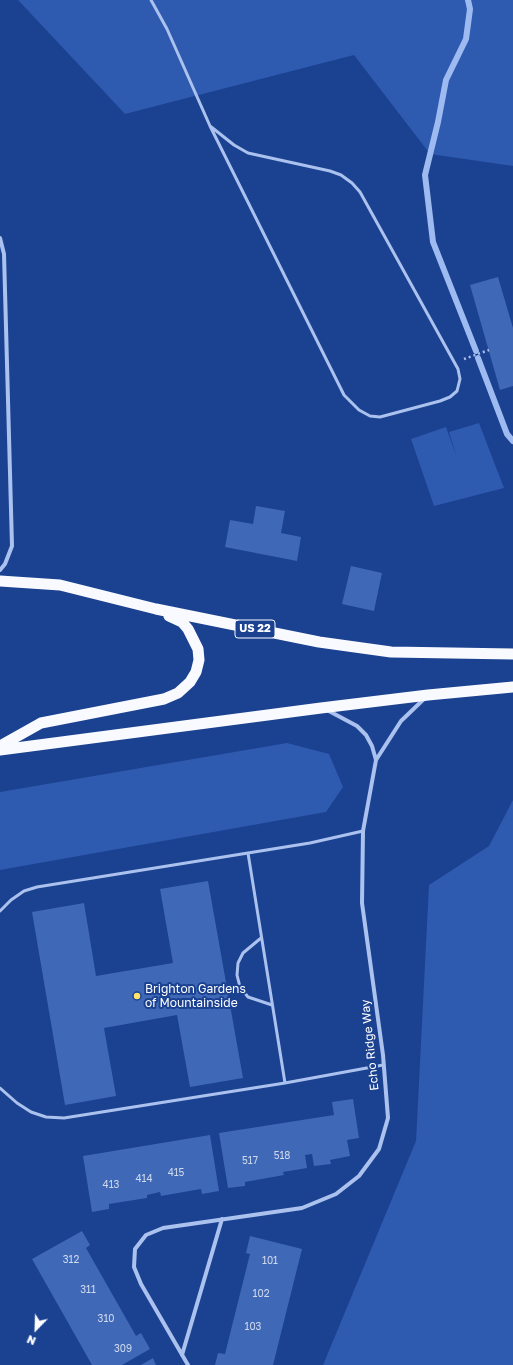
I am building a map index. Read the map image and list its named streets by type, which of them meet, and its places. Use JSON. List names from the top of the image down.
{
  "streets": {
    "highway": ["US 22"],
    "street": ["Echo Ridge Way"]
  },
  "places": ["Brighton Gardens of Mountainside"],
  "house_numbers": [
    "518",
    "517",
    "415",
    "414",
    "413",
    "312",
    "101",
    "311",
    "102",
    "310",
    "103",
    "309"
  ],
  "north": "bottom left"
}
